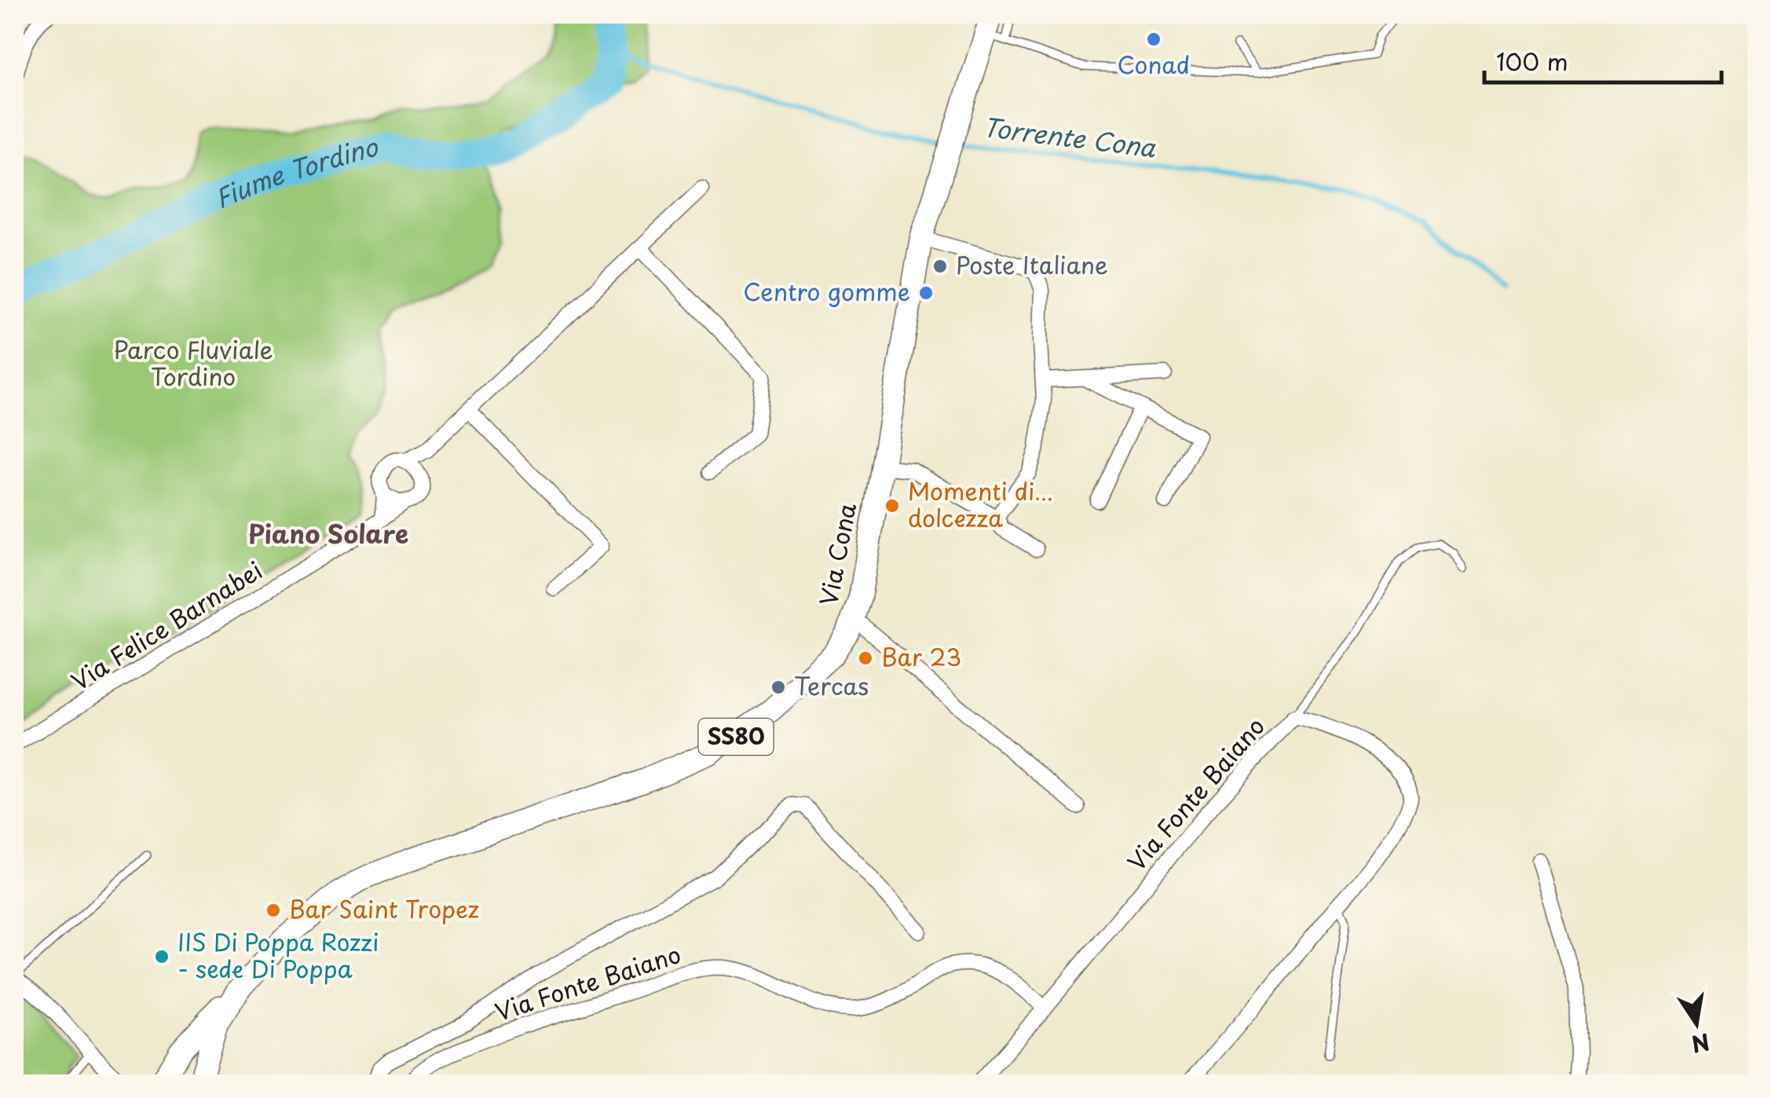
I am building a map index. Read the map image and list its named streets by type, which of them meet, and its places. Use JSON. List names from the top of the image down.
{
  "streets": {
    "main road": ["Via Cona", "SS80"],
    "street": ["Via Felice Barnabei", "Via Fonte Baiano"]
  },
  "districts": ["Piano Solare"],
  "water": ["Torrente Cona", "Fiume Tordino"],
  "parks": ["Parco Fluviale Tordino"],
  "places": [
    "Conad",
    "Poste Italiane",
    "Centro gomme",
    "Momenti di... dolcezza",
    "Bar 23",
    "Tercas",
    "Bar Saint Tropez",
    "IIS Di Poppa Rozzi - sede Di Poppa"
  ],
  "scale_bar": "100 m",
  "north": "bottom"
}
